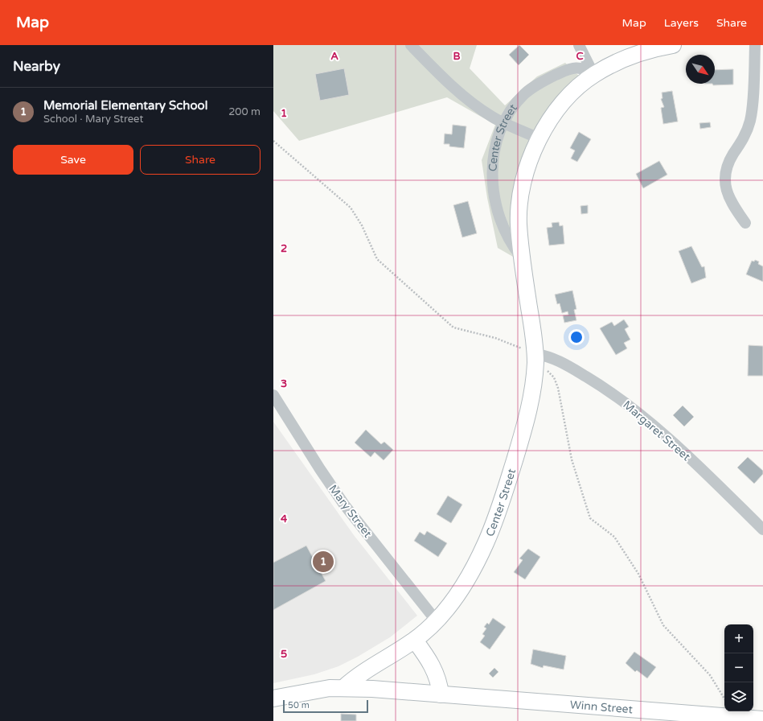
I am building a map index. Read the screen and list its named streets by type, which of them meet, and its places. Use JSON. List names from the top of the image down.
{
  "streets": {
    "main road": ["Center Street", "Winn Street"],
    "street": ["Margaret Street", "Mary Street"]
  },
  "crossings": [
    ["Center Street", "Margaret Street"],
    ["Center Street", "Mary Street"],
    ["Center Street", "Winn Street"]
  ],
  "scale_bar": "50 m",
  "north": "bottom right",
  "page": {
    "header": "Map",
    "nav": ["Map", "Layers", "Share"],
    "heading": "Nearby",
    "list": [
      {
        "mark": "1",
        "name": "Memorial Elementary School",
        "note": "School · Mary Street",
        "value": "200 m"
      }
    ],
    "buttons": ["Save", "Share"],
    "pins": "1",
    "map_buttons": ["+", "−"],
    "scale": "50 m"
  },
  "grid": {
    "columns": ["A", "B", "C"],
    "rows": [
      "1",
      "2",
      "3",
      "4",
      "5"
    ]
  }
}
